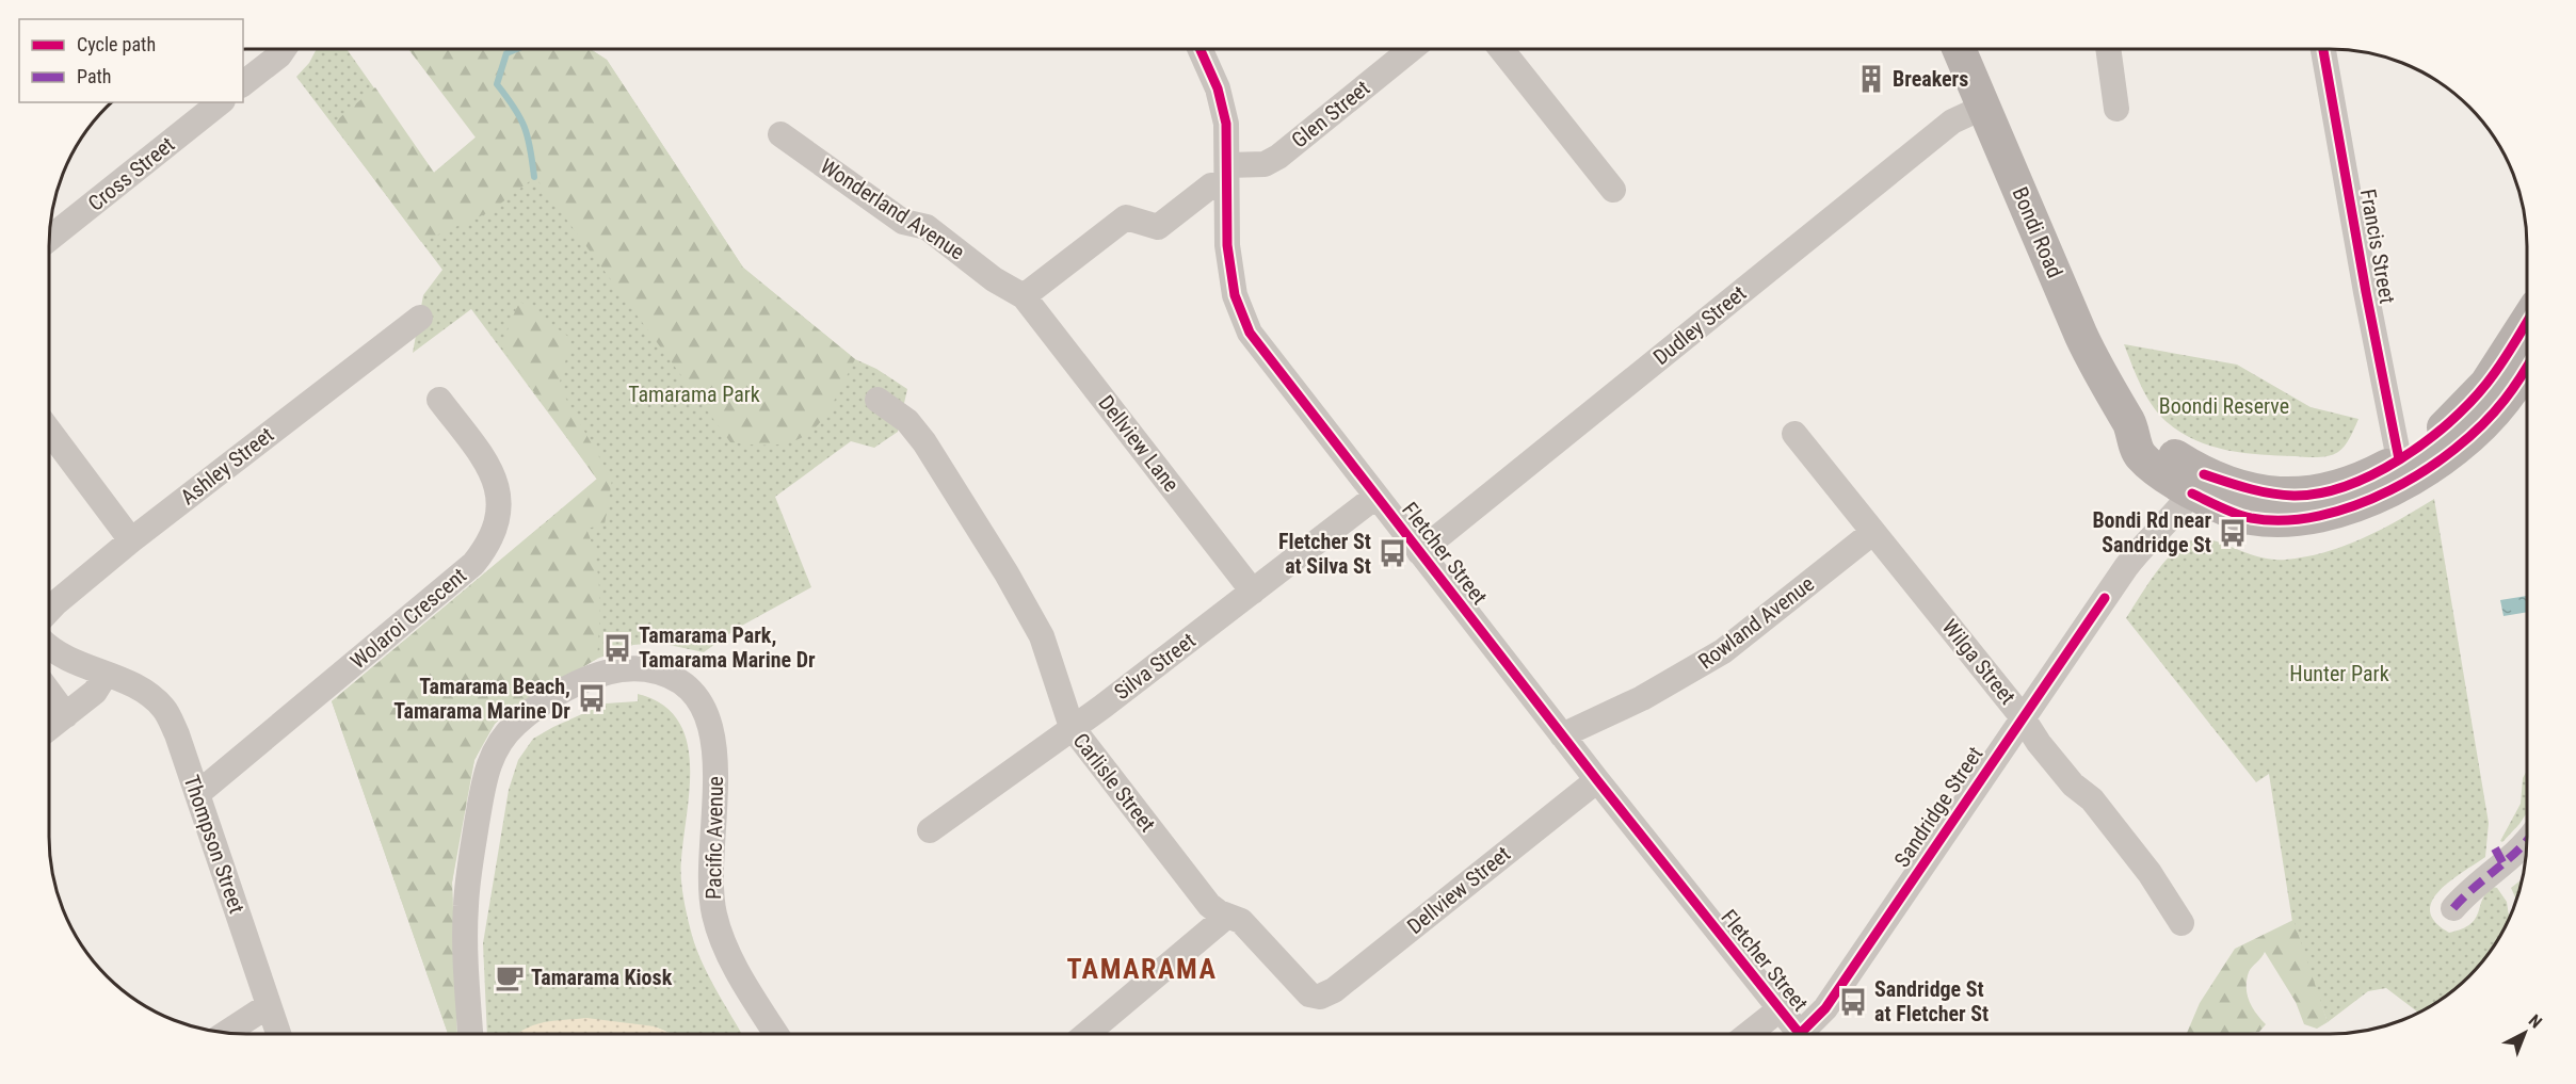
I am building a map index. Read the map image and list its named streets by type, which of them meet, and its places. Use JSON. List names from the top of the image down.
{
  "streets": {
    "main road": ["Bondi Road"],
    "street": [
      "Glen Street",
      "Cross Street",
      "Wonderland Avenue",
      "Francis Street",
      "Dudley Street",
      "Dellview Lane",
      "Ashley Street",
      "Fletcher Street",
      "Wolaroi Crescent",
      "Rowland Avenue",
      "Wilga Street",
      "Silva Street",
      "Carlisle Street",
      "Sandridge Street",
      "Pacific Avenue",
      "Thompson Street",
      "Dellview Street"
    ]
  },
  "crossings": [
    ["Glen Street", "Fletcher Street"],
    ["Wonderland Avenue", "Dellview Lane"],
    ["Bondi Road", "Francis Street"],
    ["Bondi Road", "Dudley Street"],
    ["Bondi Road", "Sandridge Street"],
    ["Dudley Street", "Fletcher Street"],
    ["Dellview Lane", "Silva Street"],
    ["Fletcher Street", "Rowland Avenue"],
    ["Fletcher Street", "Silva Street"],
    ["Fletcher Street", "Dellview Street"],
    ["Wolaroi Crescent", "Thompson Street"],
    ["Rowland Avenue", "Wilga Street"],
    ["Wilga Street", "Sandridge Street"],
    ["Silva Street", "Carlisle Street"],
    ["Carlisle Street", "Dellview Street"]
  ],
  "districts": ["TAMARAMA"],
  "parks": ["Tamarama Park", "Boondi Reserve", "Hunter Park"],
  "places": {
    "building": ["Breakers"],
    "bus stop": [
      "Bondi Rd near Sandridge St",
      "Fletcher St at Silva St",
      "Tamarama Park, Tamarama Marine Dr",
      "Tamarama Beach, Tamarama Marine Dr",
      "Sandridge St at Fletcher St"
    ],
    "cafe": ["Tamarama Kiosk"]
  },
  "legend": ["Cycle path", "Path"],
  "north": "top right"
}
